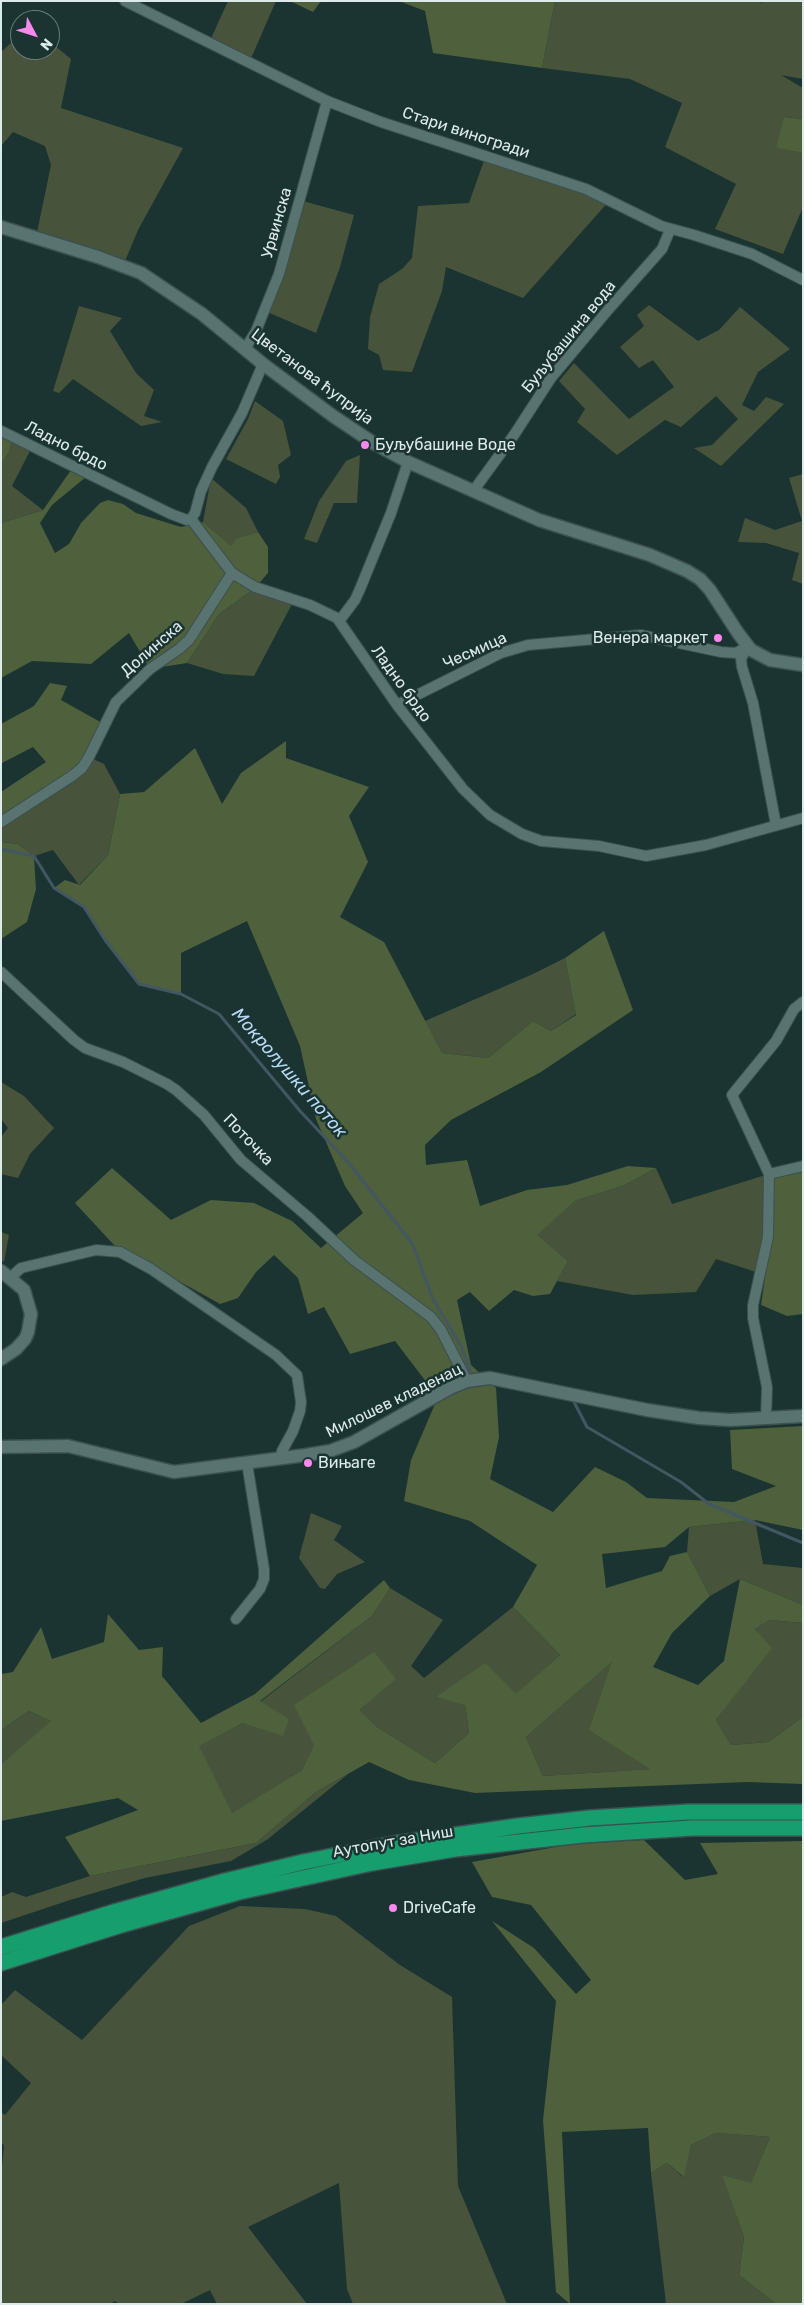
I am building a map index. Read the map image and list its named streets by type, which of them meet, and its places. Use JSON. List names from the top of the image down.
{
  "streets": {
    "highway": ["Аутопут за Ниш"],
    "street": [
      "Стари виногради",
      "Урвинска",
      "Буљубашина вода",
      "Цветанова ћуприја",
      "Ладно брдо",
      "Долинска",
      "Чесмица",
      "Поточка",
      "Милошев кладенац"
    ]
  },
  "crossings": [
    ["Стари виногради", "Урвинска"],
    ["Стари виногради", "Буљубашина вода"],
    ["Урвинска", "Цветанова ћуприја"],
    ["Буљубашина вода", "Цветанова ћуприја"],
    ["Цветанова ћуприја", "Чесмица"],
    ["Ладно брдо", "Долинска"],
    ["Ладно брдо", "Чесмица"],
    ["Поточка", "Милошев кладенац"]
  ],
  "water": ["Мокролушки поток"],
  "places": [
    "Буљубашине Воде",
    "Венера маркет",
    "Вињаге",
    "DriveCafe"
  ],
  "north": "bottom right"
}
